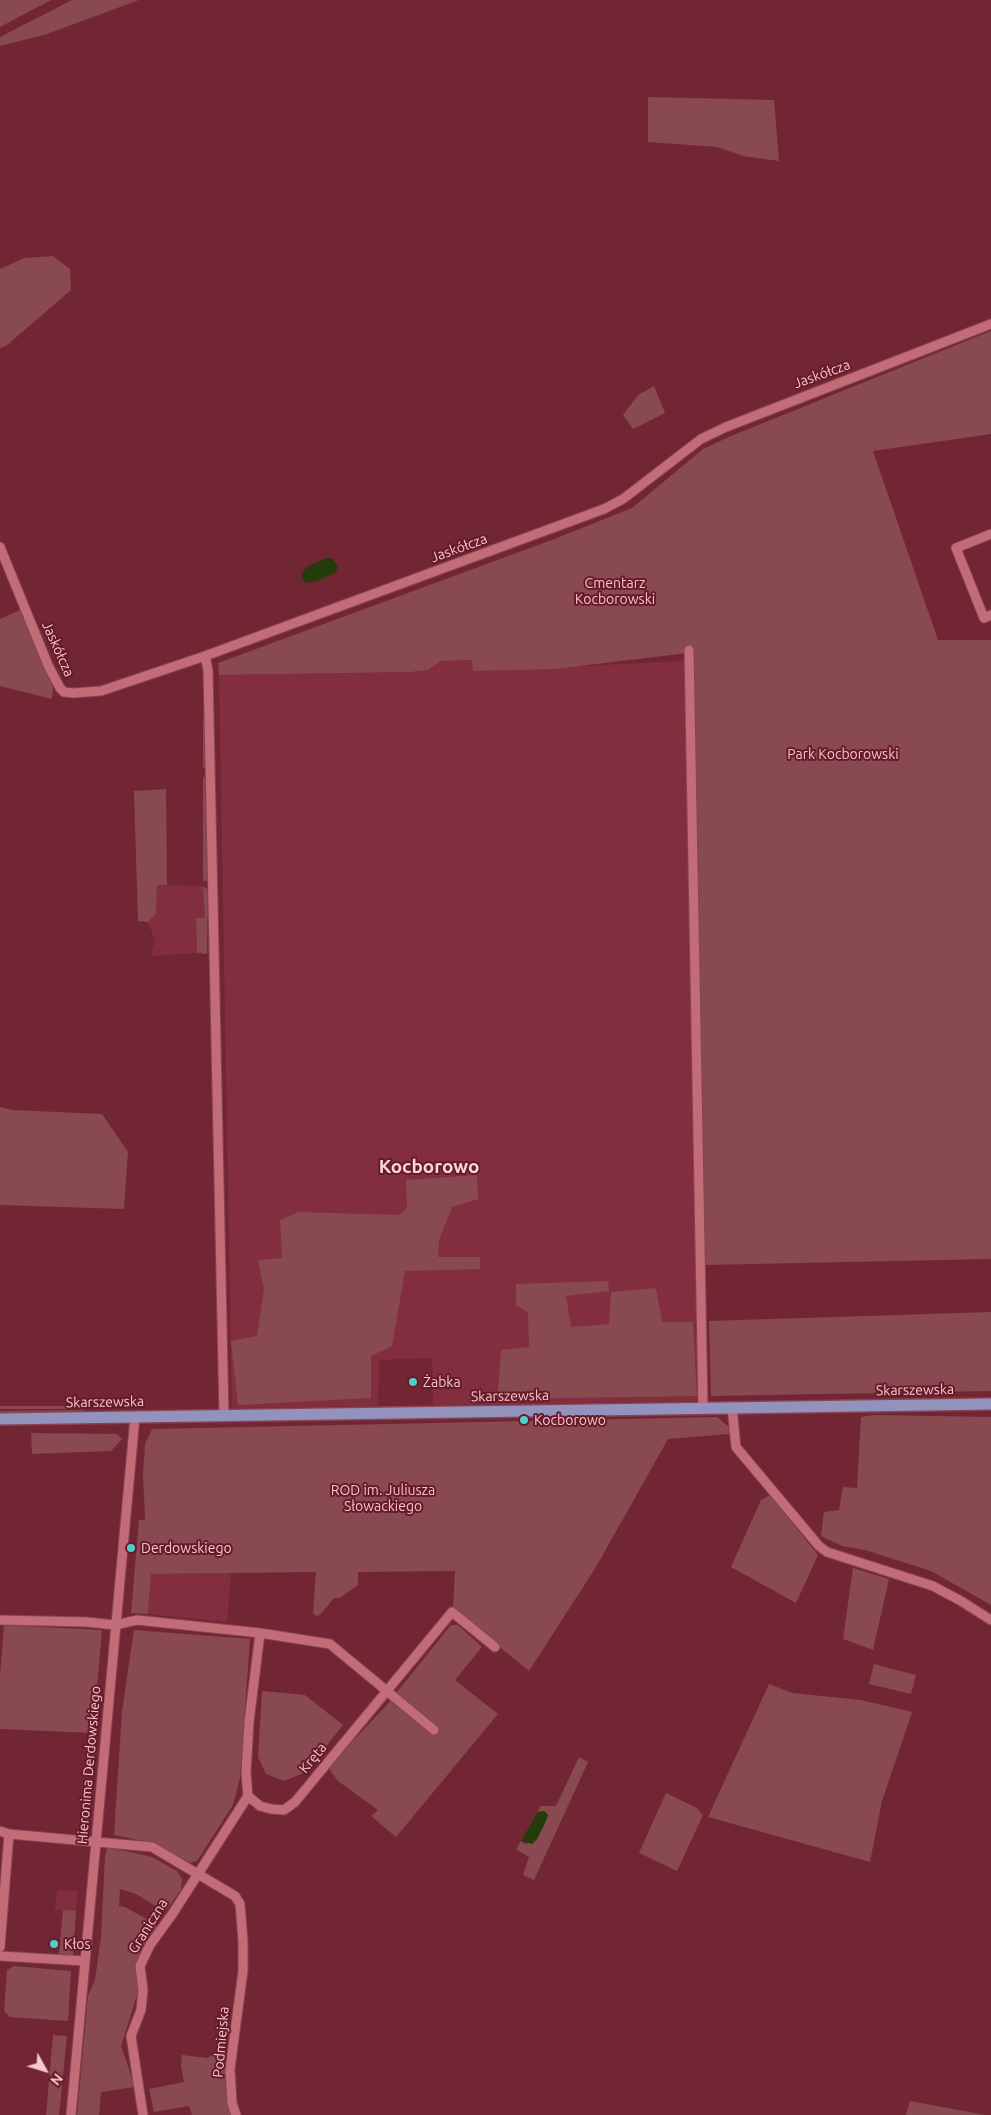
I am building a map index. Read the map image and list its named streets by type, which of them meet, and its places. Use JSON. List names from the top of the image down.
{
  "streets": {
    "main road": ["Skarszewska"],
    "street": [
      "Jaskółcza",
      "Kręta",
      "Hieronima Derdowskiego",
      "Graniczna",
      "Podmiejska"
    ]
  },
  "crossings": [
    ["Skarszewska", "Hieronima Derdowskiego"],
    ["Graniczna", "Podmiejska"]
  ],
  "districts": ["Kocborowo"],
  "parks": ["Cmentarz Kocborowski", "Park Kocborowski", "ROD im. Juliusza Słowackiego"],
  "places": [
    "Żabka",
    "Kocborowo",
    "Derdowskiego",
    "Kłos"
  ],
  "north": "bottom right"
}
